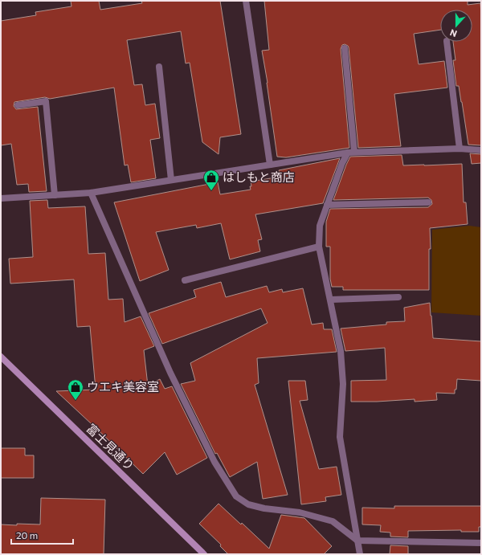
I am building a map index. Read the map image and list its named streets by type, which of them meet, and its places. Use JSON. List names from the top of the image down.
{
  "streets": {
    "street": ["富士見通り"]
  },
  "places": {
    "shop": ["はしもと商店", "ウエキ美容室"]
  },
  "scale_bar": "20 m",
  "north": "bottom"
}
